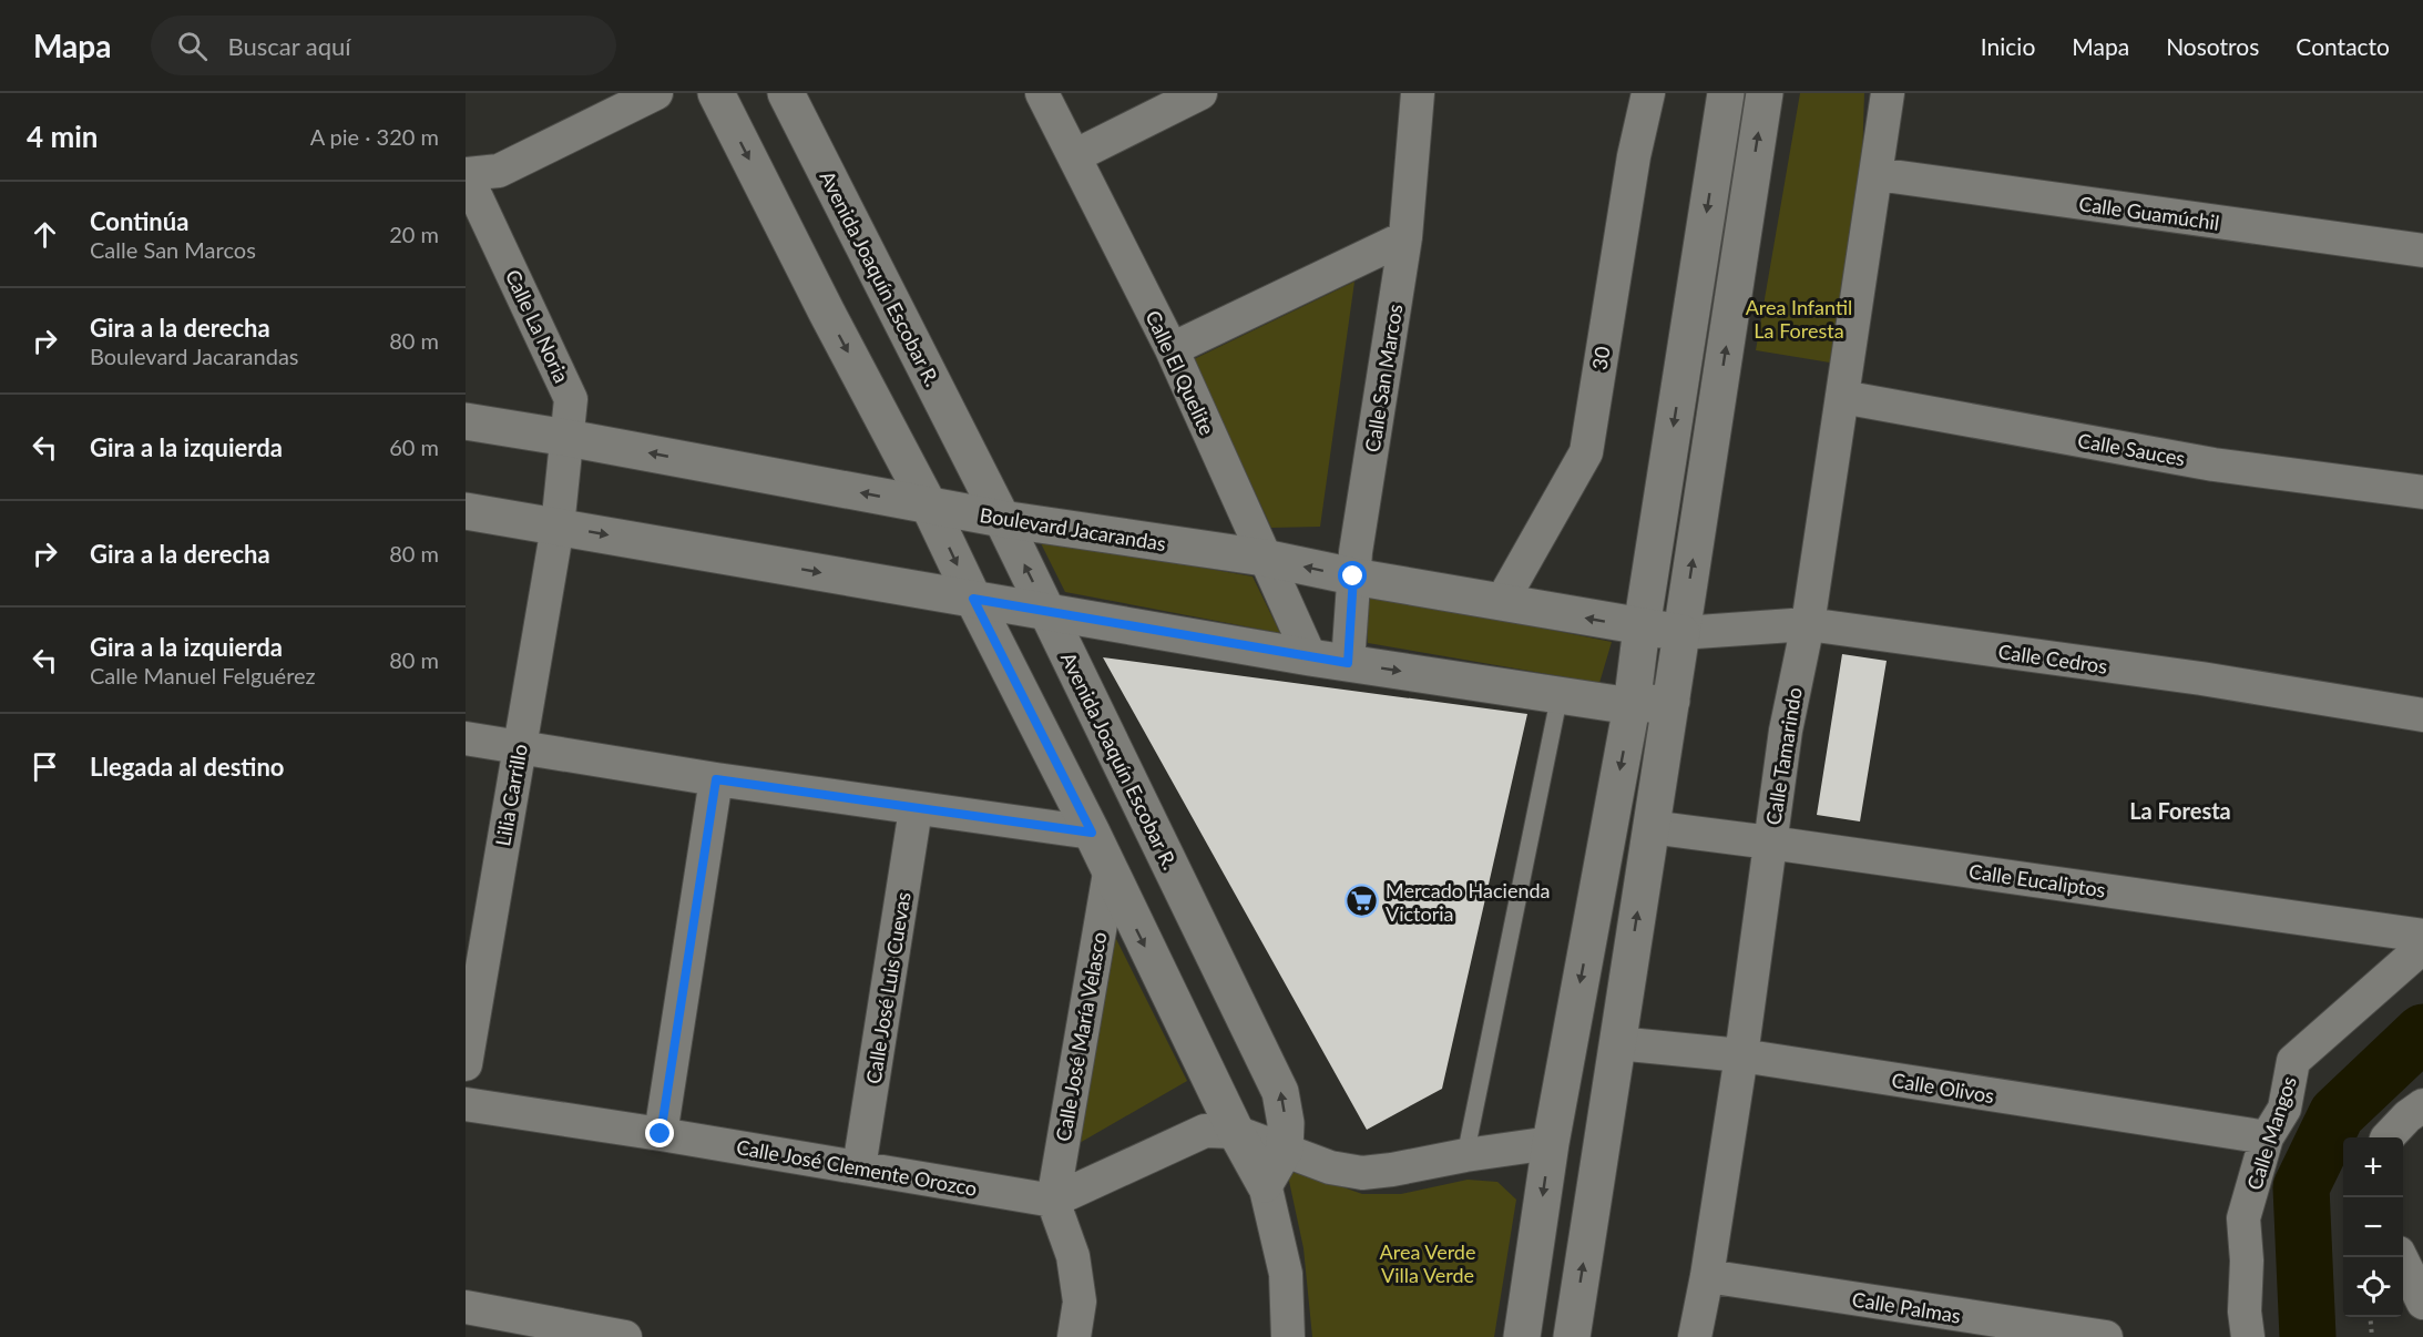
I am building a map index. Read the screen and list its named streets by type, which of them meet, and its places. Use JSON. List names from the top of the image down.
{
  "streets": {
    "main road": ["Avenida Joaquín Escobar R.", "Boulevard Jacarandas"],
    "street": [
      "Calle Guamúchil",
      "Calle La Noria",
      "30",
      "Calle El Quelite",
      "Calle San Marcos",
      "Calle Sauces",
      "Calle Cedros",
      "Calle Tamarindo",
      "Lilia Carrillo",
      "Calle Eucaliptos",
      "Calle José Luis Cuevas",
      "Calle José María Velasco",
      "Calle Olivos",
      "Calle Mangos",
      "Calle José Clemente Orozco",
      "Calle Palmas"
    ]
  },
  "crossings": [
    ["Calle Guamúchil", "Calle Tamarindo"],
    ["Avenida Joaquín Escobar R.", "Boulevard Jacarandas"],
    ["Calle La Noria", "Boulevard Jacarandas"],
    ["Calle La Noria", "Lilia Carrillo"],
    ["30", "Boulevard Jacarandas"],
    ["Calle El Quelite", "Boulevard Jacarandas"],
    ["Calle San Marcos", "Boulevard Jacarandas"],
    ["Calle Sauces", "Calle Tamarindo"],
    ["Boulevard Jacarandas", "Calle Cedros"],
    ["Calle Cedros", "Calle Tamarindo"],
    ["Calle Tamarindo", "Calle Eucaliptos"],
    ["Calle Tamarindo", "Calle Olivos"],
    ["Calle Tamarindo", "Calle Palmas"],
    ["Calle José Luis Cuevas", "Calle José Clemente Orozco"],
    ["Calle José María Velasco", "Calle José Clemente Orozco"],
    ["Calle Olivos", "Calle Mangos"]
  ],
  "districts": ["La Foresta"],
  "parks": ["Area Infantil La Foresta", "Area Verde Villa Verde"],
  "places": {
    "supermarket": ["Mercado Hacienda Victoria"]
  },
  "page": {
    "header": "Mapa",
    "search": "Buscar aquí",
    "nav": [
      "Inicio",
      "Mapa",
      "Nosotros",
      "Contacto"
    ],
    "heading": ["4 min", "A pie · 320 m"],
    "list": [
      ["Continúa", "Calle San Marcos", "20 m"],
      ["Gira a la derecha", "Boulevard Jacarandas", "80 m"],
      ["Gira a la izquierda", "60 m"],
      ["Gira a la derecha", "80 m"],
      ["Gira a la izquierda", "Calle Manuel Felguérez", "80 m"],
      "Llegada al destino"
    ],
    "map_buttons": ["+", "−"]
  }
}
